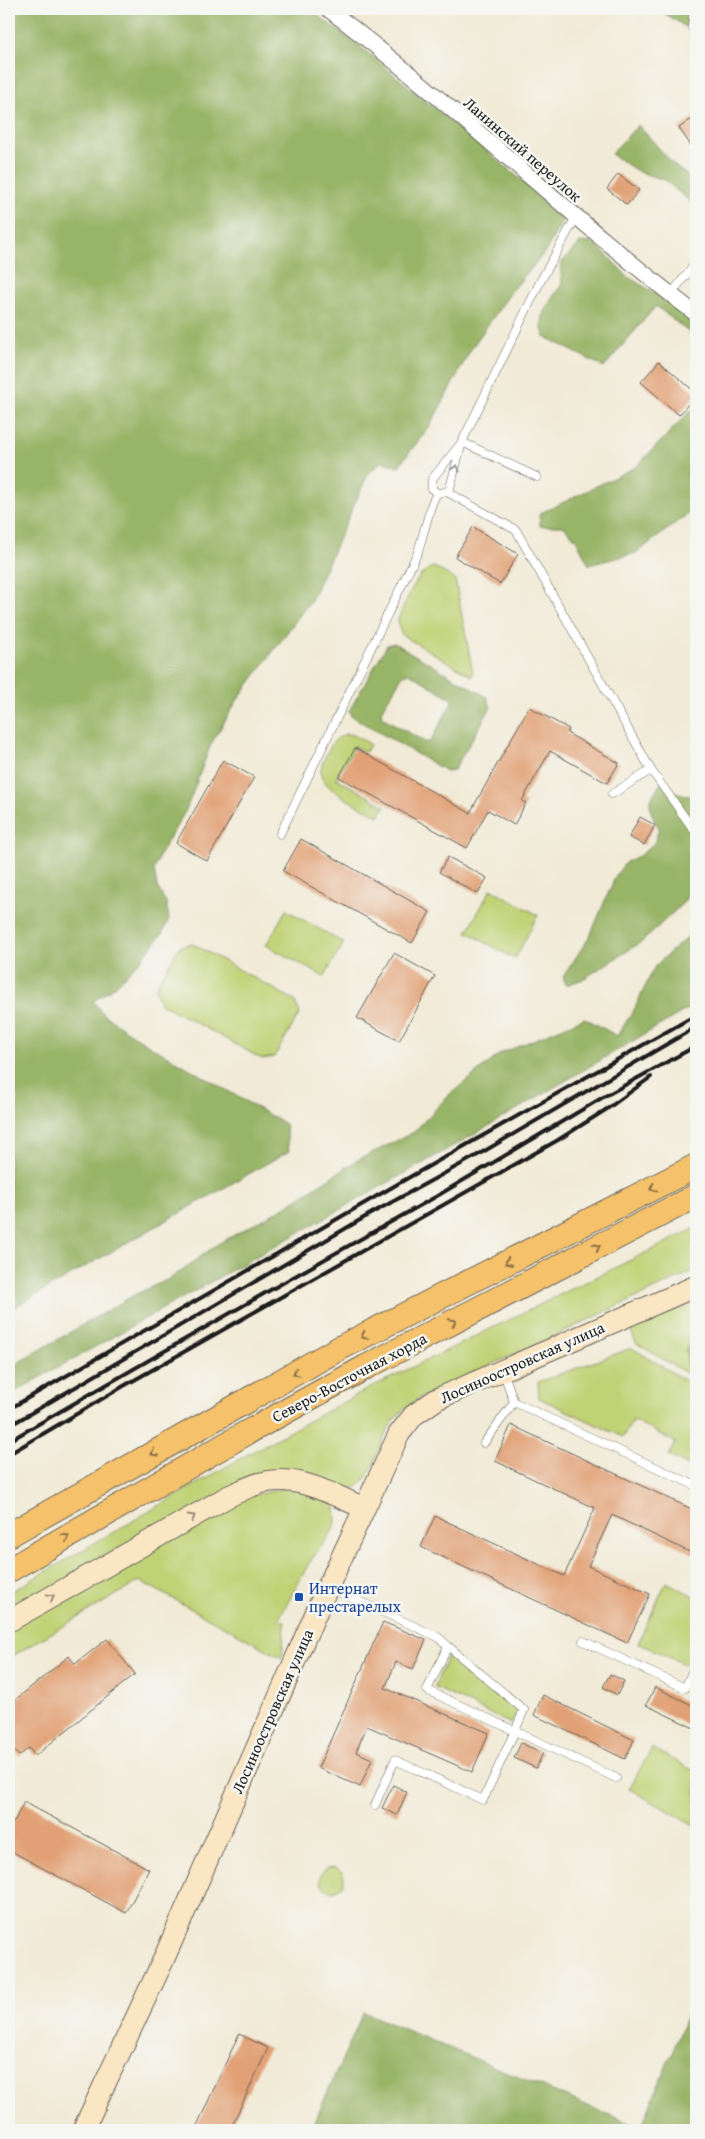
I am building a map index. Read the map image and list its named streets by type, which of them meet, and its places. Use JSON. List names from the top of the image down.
{
  "streets": {
    "main road": ["Северо-Восточная хорда"],
    "street": ["Ланинский переулок", "Лосиноостровская улица"]
  },
  "places": {
    "transit": ["Интернат престарелых"]
  }
}
